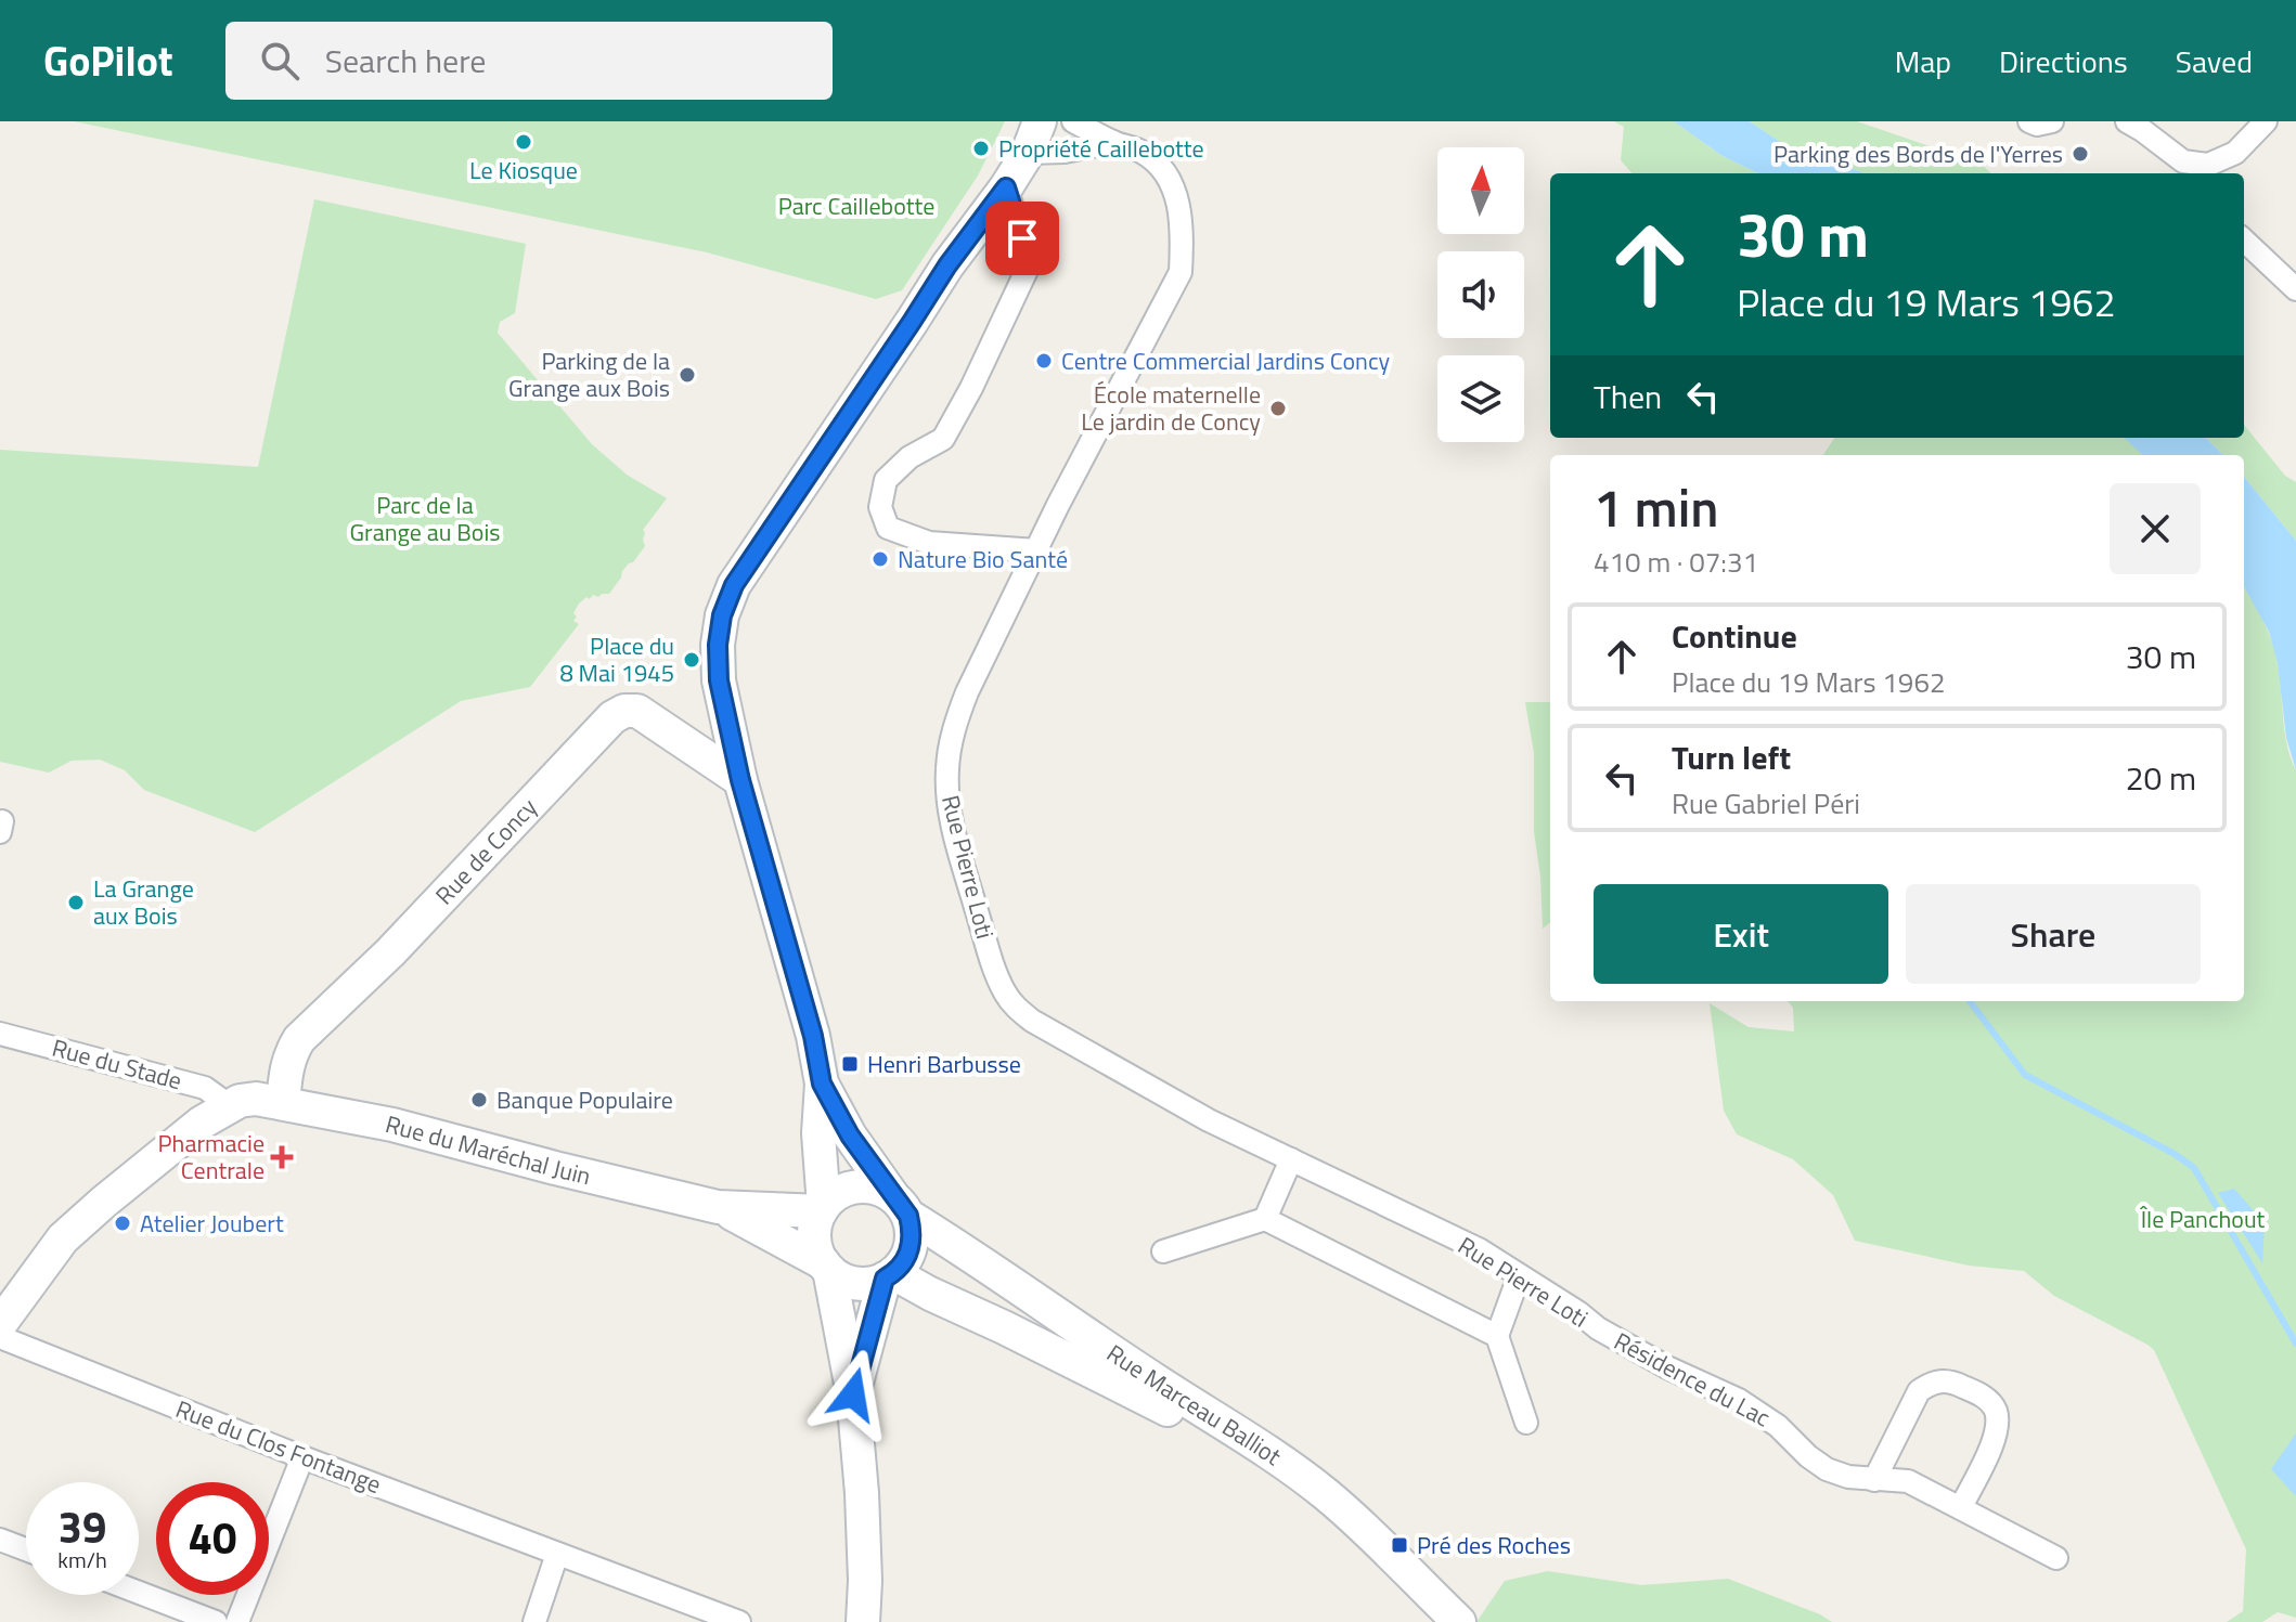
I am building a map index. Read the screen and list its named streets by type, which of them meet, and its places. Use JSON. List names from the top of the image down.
{
  "streets": {
    "street": [
      "Rue de Concy",
      "Rue Pierre Loti",
      "Rue du Stade",
      "Rue du Maréchal Juin",
      "Résidence du Lac",
      "Rue Marceau Balliot",
      "Rue du Clos Fontange"
    ]
  },
  "crossings": [
    ["Rue de Concy", "Rue du Stade"],
    ["Rue de Concy", "Rue du Maréchal Juin"],
    ["Rue Pierre Loti", "Résidence du Lac"],
    ["Rue du Stade", "Rue du Maréchal Juin"],
    ["Rue du Maréchal Juin", "Rue Marceau Balliot"]
  ],
  "parks": ["Parc Caillebotte", "Parc de la Grange au Bois", "Île Panchout"],
  "places": {
    "other": [
      "Le Kiosque",
      "Propriété Caillebotte",
      "Parking des Bords de l'Yerres",
      "Centre Commercial Jardins Concy",
      "Parking de la Grange aux Bois",
      "École maternelle Le jardin de Concy",
      "Nature Bio Santé",
      "Place du 8 Mai 1945",
      "La Grange aux Bois",
      "Banque Populaire",
      "Atelier Joubert"
    ],
    "transit": ["Henri Barbusse", "Pré des Roches"],
    "health": ["Pharmacie Centrale"]
  },
  "north": "top",
  "page": {
    "header": "GoPilot",
    "search": "Search here",
    "nav": ["Map", "Directions", "Saved"],
    "turn": ["30 m", "Place du 19 Mars 1962"],
    "then": "Then",
    "heading": ["1 min", "410 m · 07:31"],
    "list": [
      {
        "name": "Continue",
        "note": "Place du 19 Mars 1962",
        "value": "30 m"
      },
      {
        "name": "Turn left",
        "note": "Rue Gabriel Péri",
        "value": "20 m"
      }
    ],
    "buttons": ["Exit", "Share"],
    "speed": "39 km/h",
    "limit": "40"
  }
}
